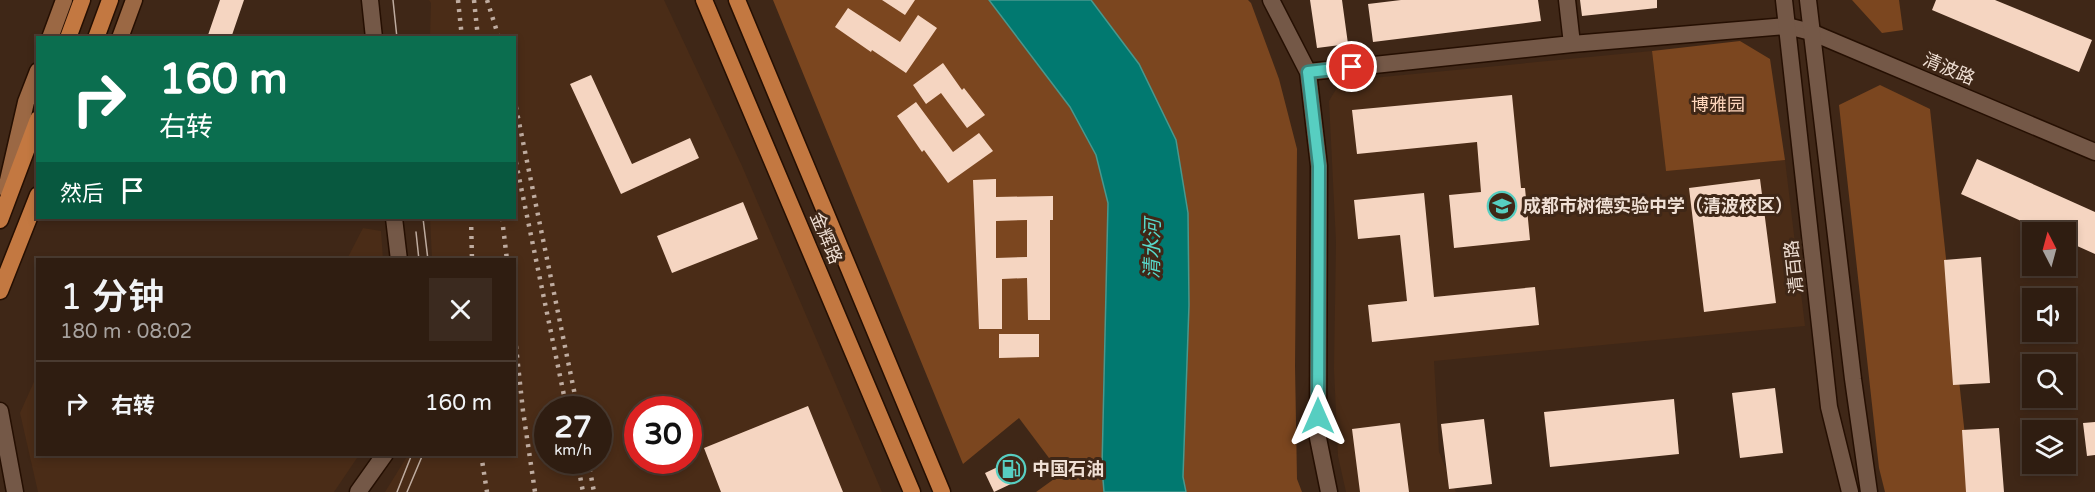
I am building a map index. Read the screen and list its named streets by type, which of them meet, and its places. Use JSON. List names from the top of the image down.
{
  "streets": {
    "main road": ["金辉路"],
    "street": ["清波路", "清百路"]
  },
  "crossings": [
    ["清波路", "清百路"]
  ],
  "water": ["清水河"],
  "parks": ["博雅园"],
  "places": {
    "school or university": ["成都市树德实验中学（清波校区）"],
    "fuel station": ["中国石油"]
  },
  "north": "top",
  "page": {
    "turn": ["160 m", "右转"],
    "then": "然后",
    "heading": ["1 分钟", "180 m · 08:02"],
    "list": [
      {
        "name": "右转",
        "value": "160 m"
      }
    ],
    "speed": "27 km/h",
    "limit": "30"
  }
}
